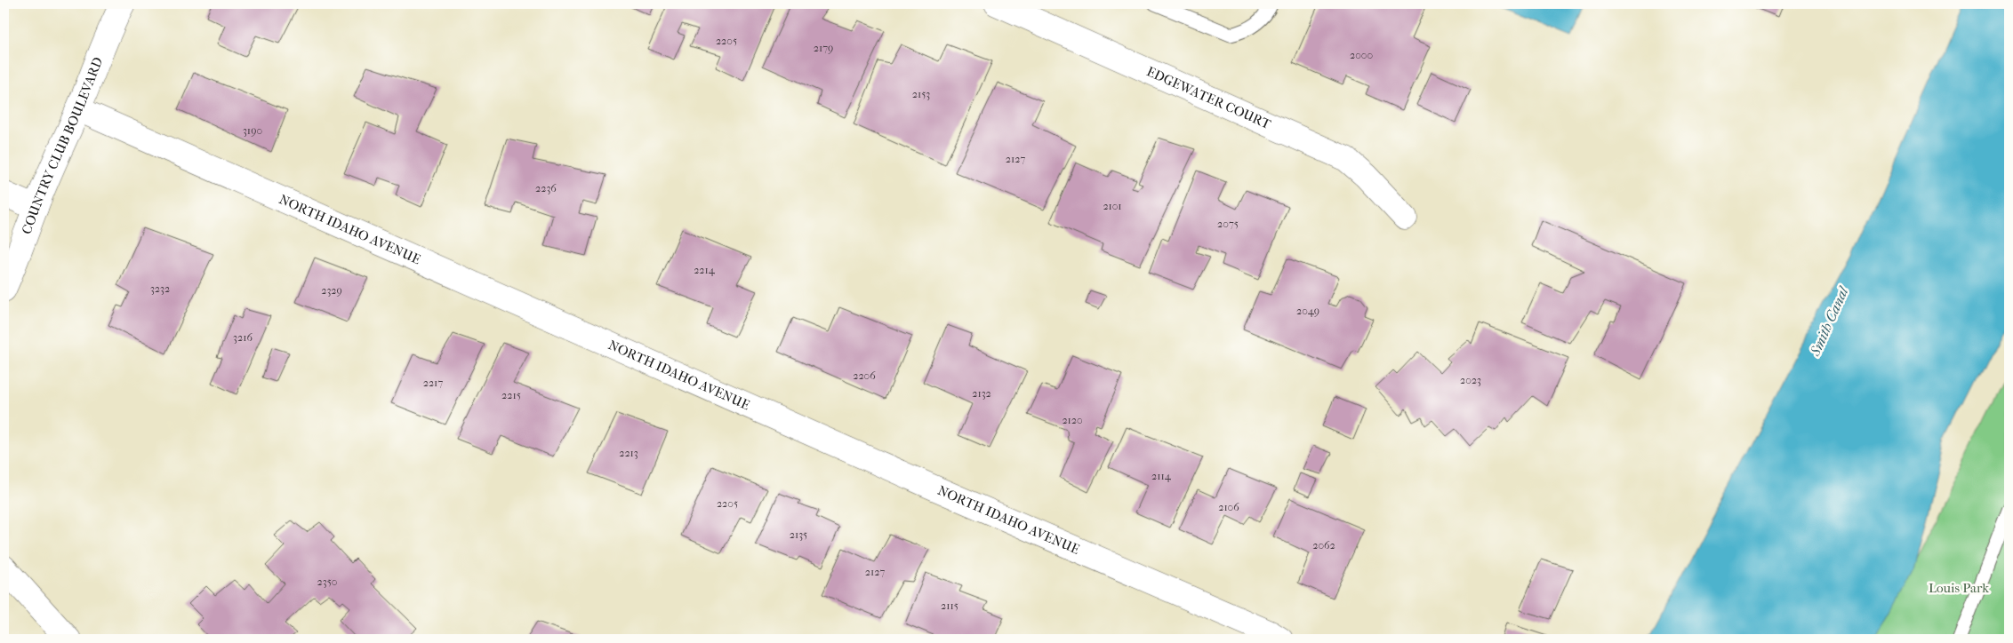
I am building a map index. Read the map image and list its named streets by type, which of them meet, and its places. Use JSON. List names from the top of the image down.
{
  "streets": {
    "street": ["EDGEWATER COURT", "COUNTRY CLUB BOULEVARD", "NORTH IDAHO AVENUE"]
  },
  "crossings": [
    ["COUNTRY CLUB BOULEVARD", "NORTH IDAHO AVENUE"]
  ],
  "water": ["Smith Canal"],
  "parks": ["Louis Park"],
  "house_numbers": [
    "2205",
    "2179",
    "2000",
    "2153",
    "3190",
    "2127",
    "2236",
    "2101",
    "2075",
    "2214",
    "3232",
    "2329",
    "2049",
    "3216",
    "2206",
    "2023",
    "2217",
    "2132",
    "2215",
    "2120",
    "2213",
    "2114",
    "2205",
    "2106",
    "2135",
    "2062",
    "2127",
    "2350",
    "2115"
  ]
}
